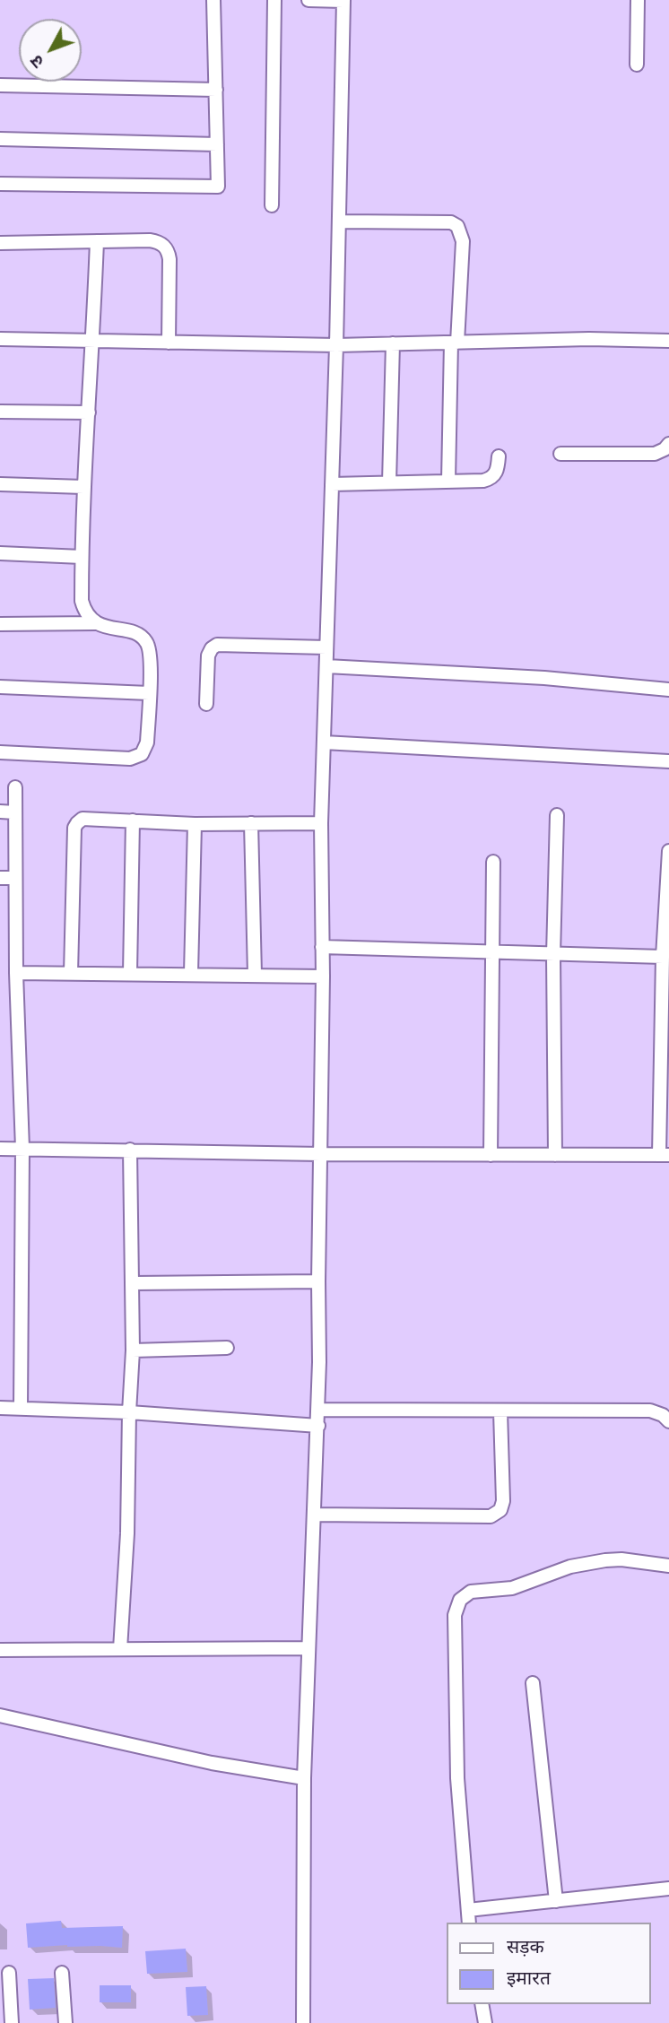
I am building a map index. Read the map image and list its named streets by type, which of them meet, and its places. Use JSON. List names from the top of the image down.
{
  "legend": ["सड़क", "इमारत"],
  "north": "bottom left"
}
